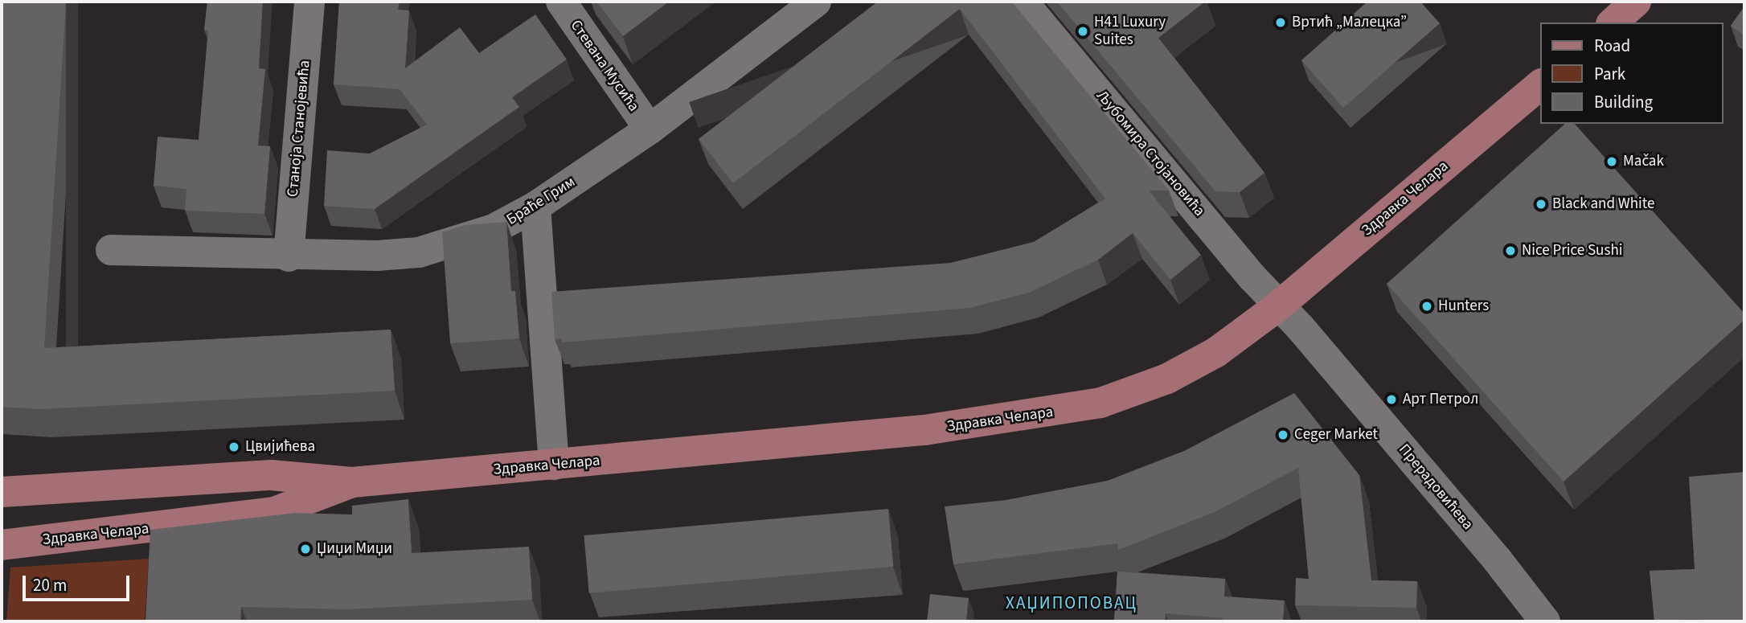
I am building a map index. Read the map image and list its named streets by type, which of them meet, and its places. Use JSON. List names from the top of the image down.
{
  "streets": {
    "main road": ["Здравка Челара"],
    "street": [
      "Стевана Мусића",
      "Станоја Станојевића",
      "Љубомира Стојановића",
      "Браће Грим",
      "Прерадовићева"
    ]
  },
  "crossings": [
    ["Стевана Мусића", "Браће Грим"],
    ["Станоја Станојевића", "Браће Грим"],
    ["Љубомира Стојановића", "Здравка Челара"],
    ["Љубомира Стојановића", "Прерадовићева"],
    ["Здравка Челара", "Прерадовићева"]
  ],
  "districts": ["ХАЏИПОПОВАЦ"],
  "places": [
    "Вртић „Малецка”",
    "H41 Luxury Suites",
    "Mačak",
    "Black and White",
    "Nice Price Sushi",
    "Hunters",
    "Арт Петрол",
    "Ceger Market",
    "Цвијићева",
    "Џиџи Миџи"
  ],
  "legend": ["Road", "Park", "Building"],
  "scale_bar": "20 m"
}
